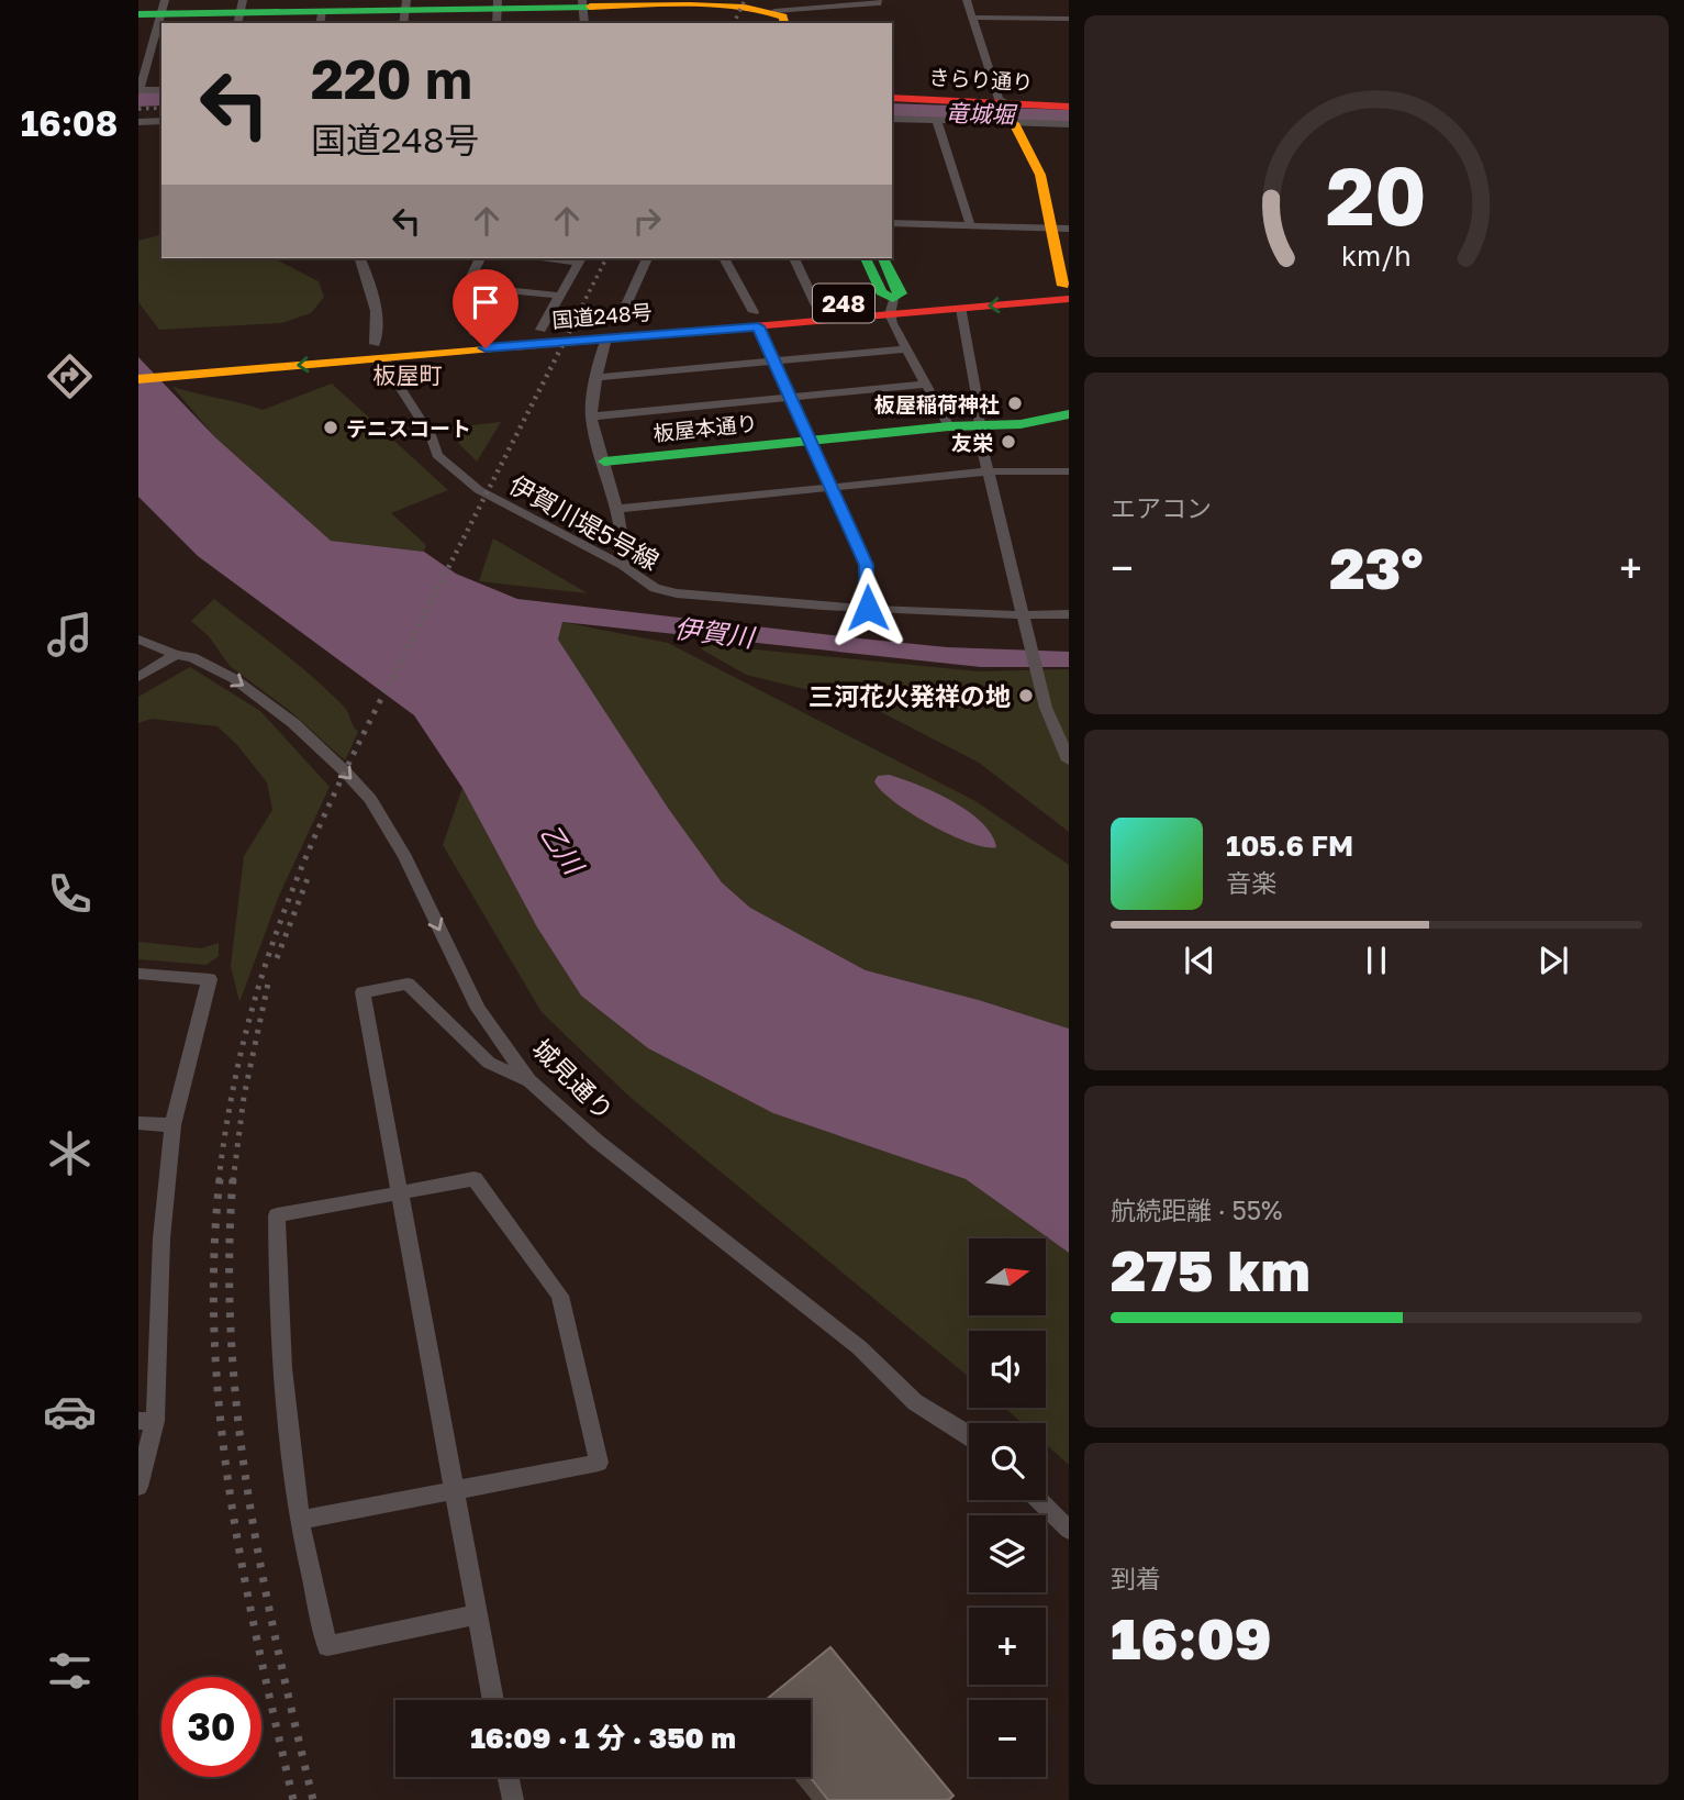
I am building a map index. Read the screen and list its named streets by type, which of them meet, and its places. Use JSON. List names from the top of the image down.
{
  "streets": {
    "main road": [
      "きらり通り",
      "248",
      "国道248号",
      "板屋本通り"
    ],
    "street": ["伊賀川堤5号線", "城見通り"]
  },
  "crossings": [
    ["国道248号", "伊賀川堤5号線"]
  ],
  "one_way": ["城見通り"],
  "districts": ["板屋町"],
  "water": ["竜城堀", "伊賀川", "乙川"],
  "places": [
    "板屋稲荷神社",
    "テニスコート",
    "友栄",
    "三河花火発祥の地"
  ],
  "north": "right",
  "page": {
    "tabs": "16:08",
    "turn": ["220 m", "国道248号"],
    "tile": [
      "エアコン",
      ["航続距離 · 55%", "275 km"],
      ["到着", "16:09"]
    ],
    "heat": ["−", "23°", "+"],
    "song": ["105.6 FM", "音楽"],
    "map_buttons": ["+", "−"],
    "limit": "30",
    "trip": "16:09 · 1 分 · 350 m",
    "gauge": ["20", "km/h"]
  }
}
